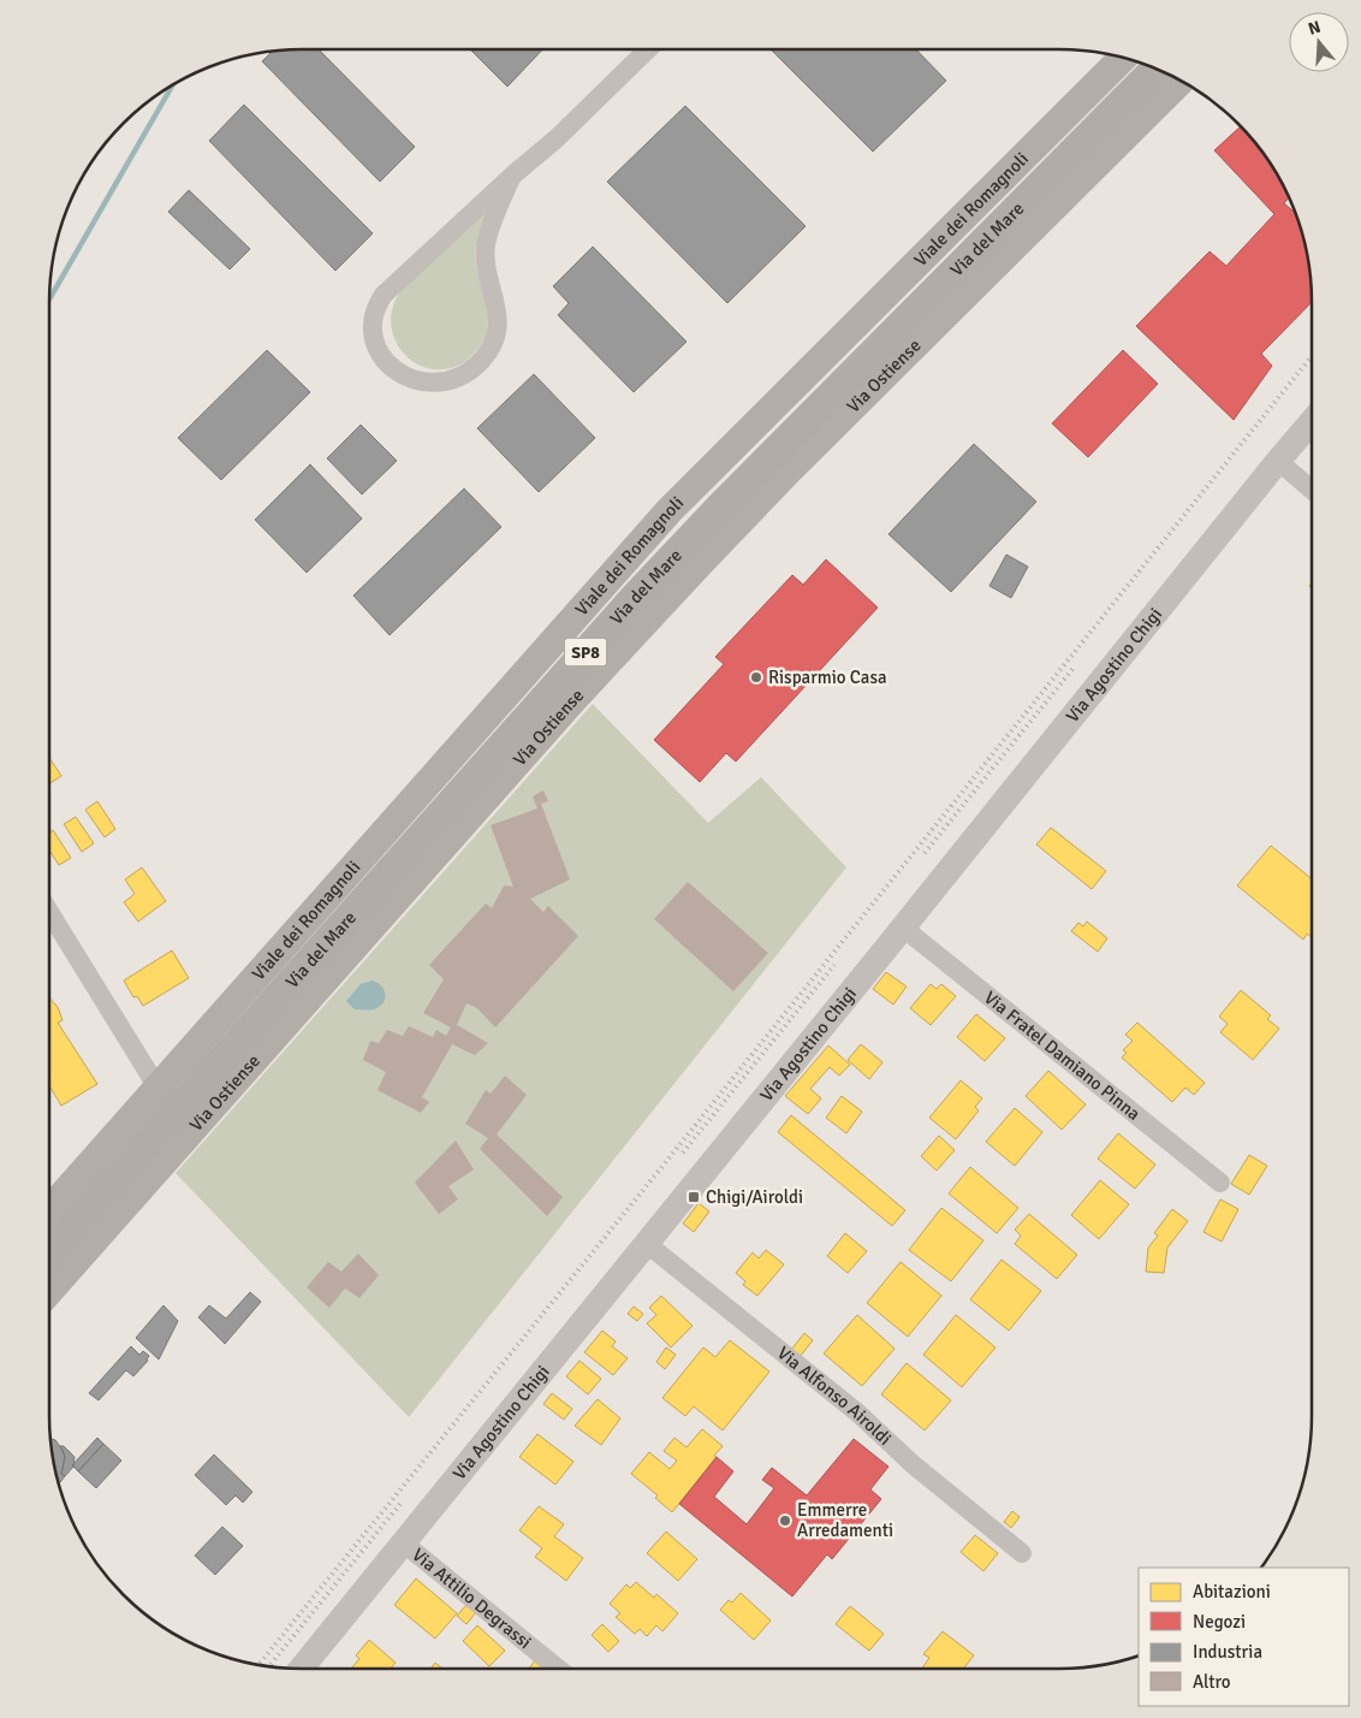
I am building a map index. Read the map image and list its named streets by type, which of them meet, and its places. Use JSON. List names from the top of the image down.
{
  "streets": {
    "main road": [
      "Viale dei Romagnoli",
      "Via del Mare",
      "Via Ostiense",
      "SP8"
    ],
    "street": [
      "Via Agostino Chigi",
      "Via Fratel Damiano Pinna",
      "Via Alfonso Airoldi",
      "Via Attilio Degrassi"
    ]
  },
  "crossings": [
    ["Via Agostino Chigi", "Via Fratel Damiano Pinna"],
    ["Via Agostino Chigi", "Via Alfonso Airoldi"],
    ["Via Agostino Chigi", "Via Attilio Degrassi"]
  ],
  "places": {
    "other": ["Risparmio Casa", "Emmerre Arredamenti"],
    "transit": ["Chigi/Airoldi"]
  },
  "legend": [
    "Abitazioni",
    "Negozi",
    "Industria",
    "Altro"
  ],
  "north": "top"
}
